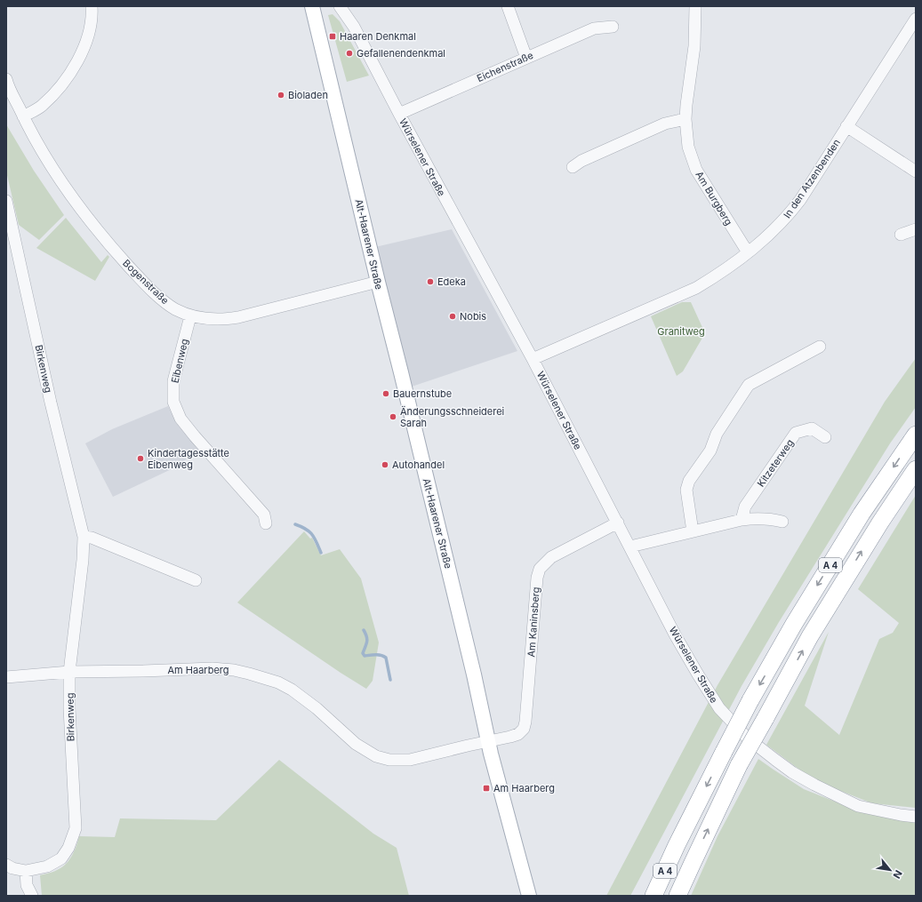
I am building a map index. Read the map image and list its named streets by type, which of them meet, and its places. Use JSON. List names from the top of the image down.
{
  "streets": {
    "highway": ["A 4"],
    "main road": ["Alt-Haarener Straße"],
    "street": [
      "Eichenstraße",
      "Würselener Straße",
      "In den Atzenbenden",
      "Am Burgberg",
      "Bogenstraße",
      "Eibenweg",
      "Birkenweg",
      "Kitzeterweg",
      "Am Kaninsberg",
      "Am Haarberg"
    ]
  },
  "crossings": [
    ["Eichenstraße", "Würselener Straße"],
    ["Würselener Straße", "In den Atzenbenden"],
    ["Würselener Straße", "Am Kaninsberg"],
    ["In den Atzenbenden", "Am Burgberg"],
    ["Alt-Haarener Straße", "Bogenstraße"],
    ["Alt-Haarener Straße", "Am Kaninsberg"],
    ["Alt-Haarener Straße", "Am Haarberg"],
    ["Bogenstraße", "Eibenweg"],
    ["Birkenweg", "Am Haarberg"],
    ["Am Kaninsberg", "Am Haarberg"]
  ],
  "parks": ["Granitweg"],
  "places": {
    "transit": ["Haaren Denkmal", "Am Haarberg"],
    "other": [
      "Gefallenendenkmal",
      "Bioladen",
      "Edeka",
      "Nobis",
      "Bauernstube",
      "Änderungsschneiderei Sarah",
      "Kindertagesstätte Eibenweg",
      "Autohandel"
    ]
  },
  "north": "bottom right"
}
